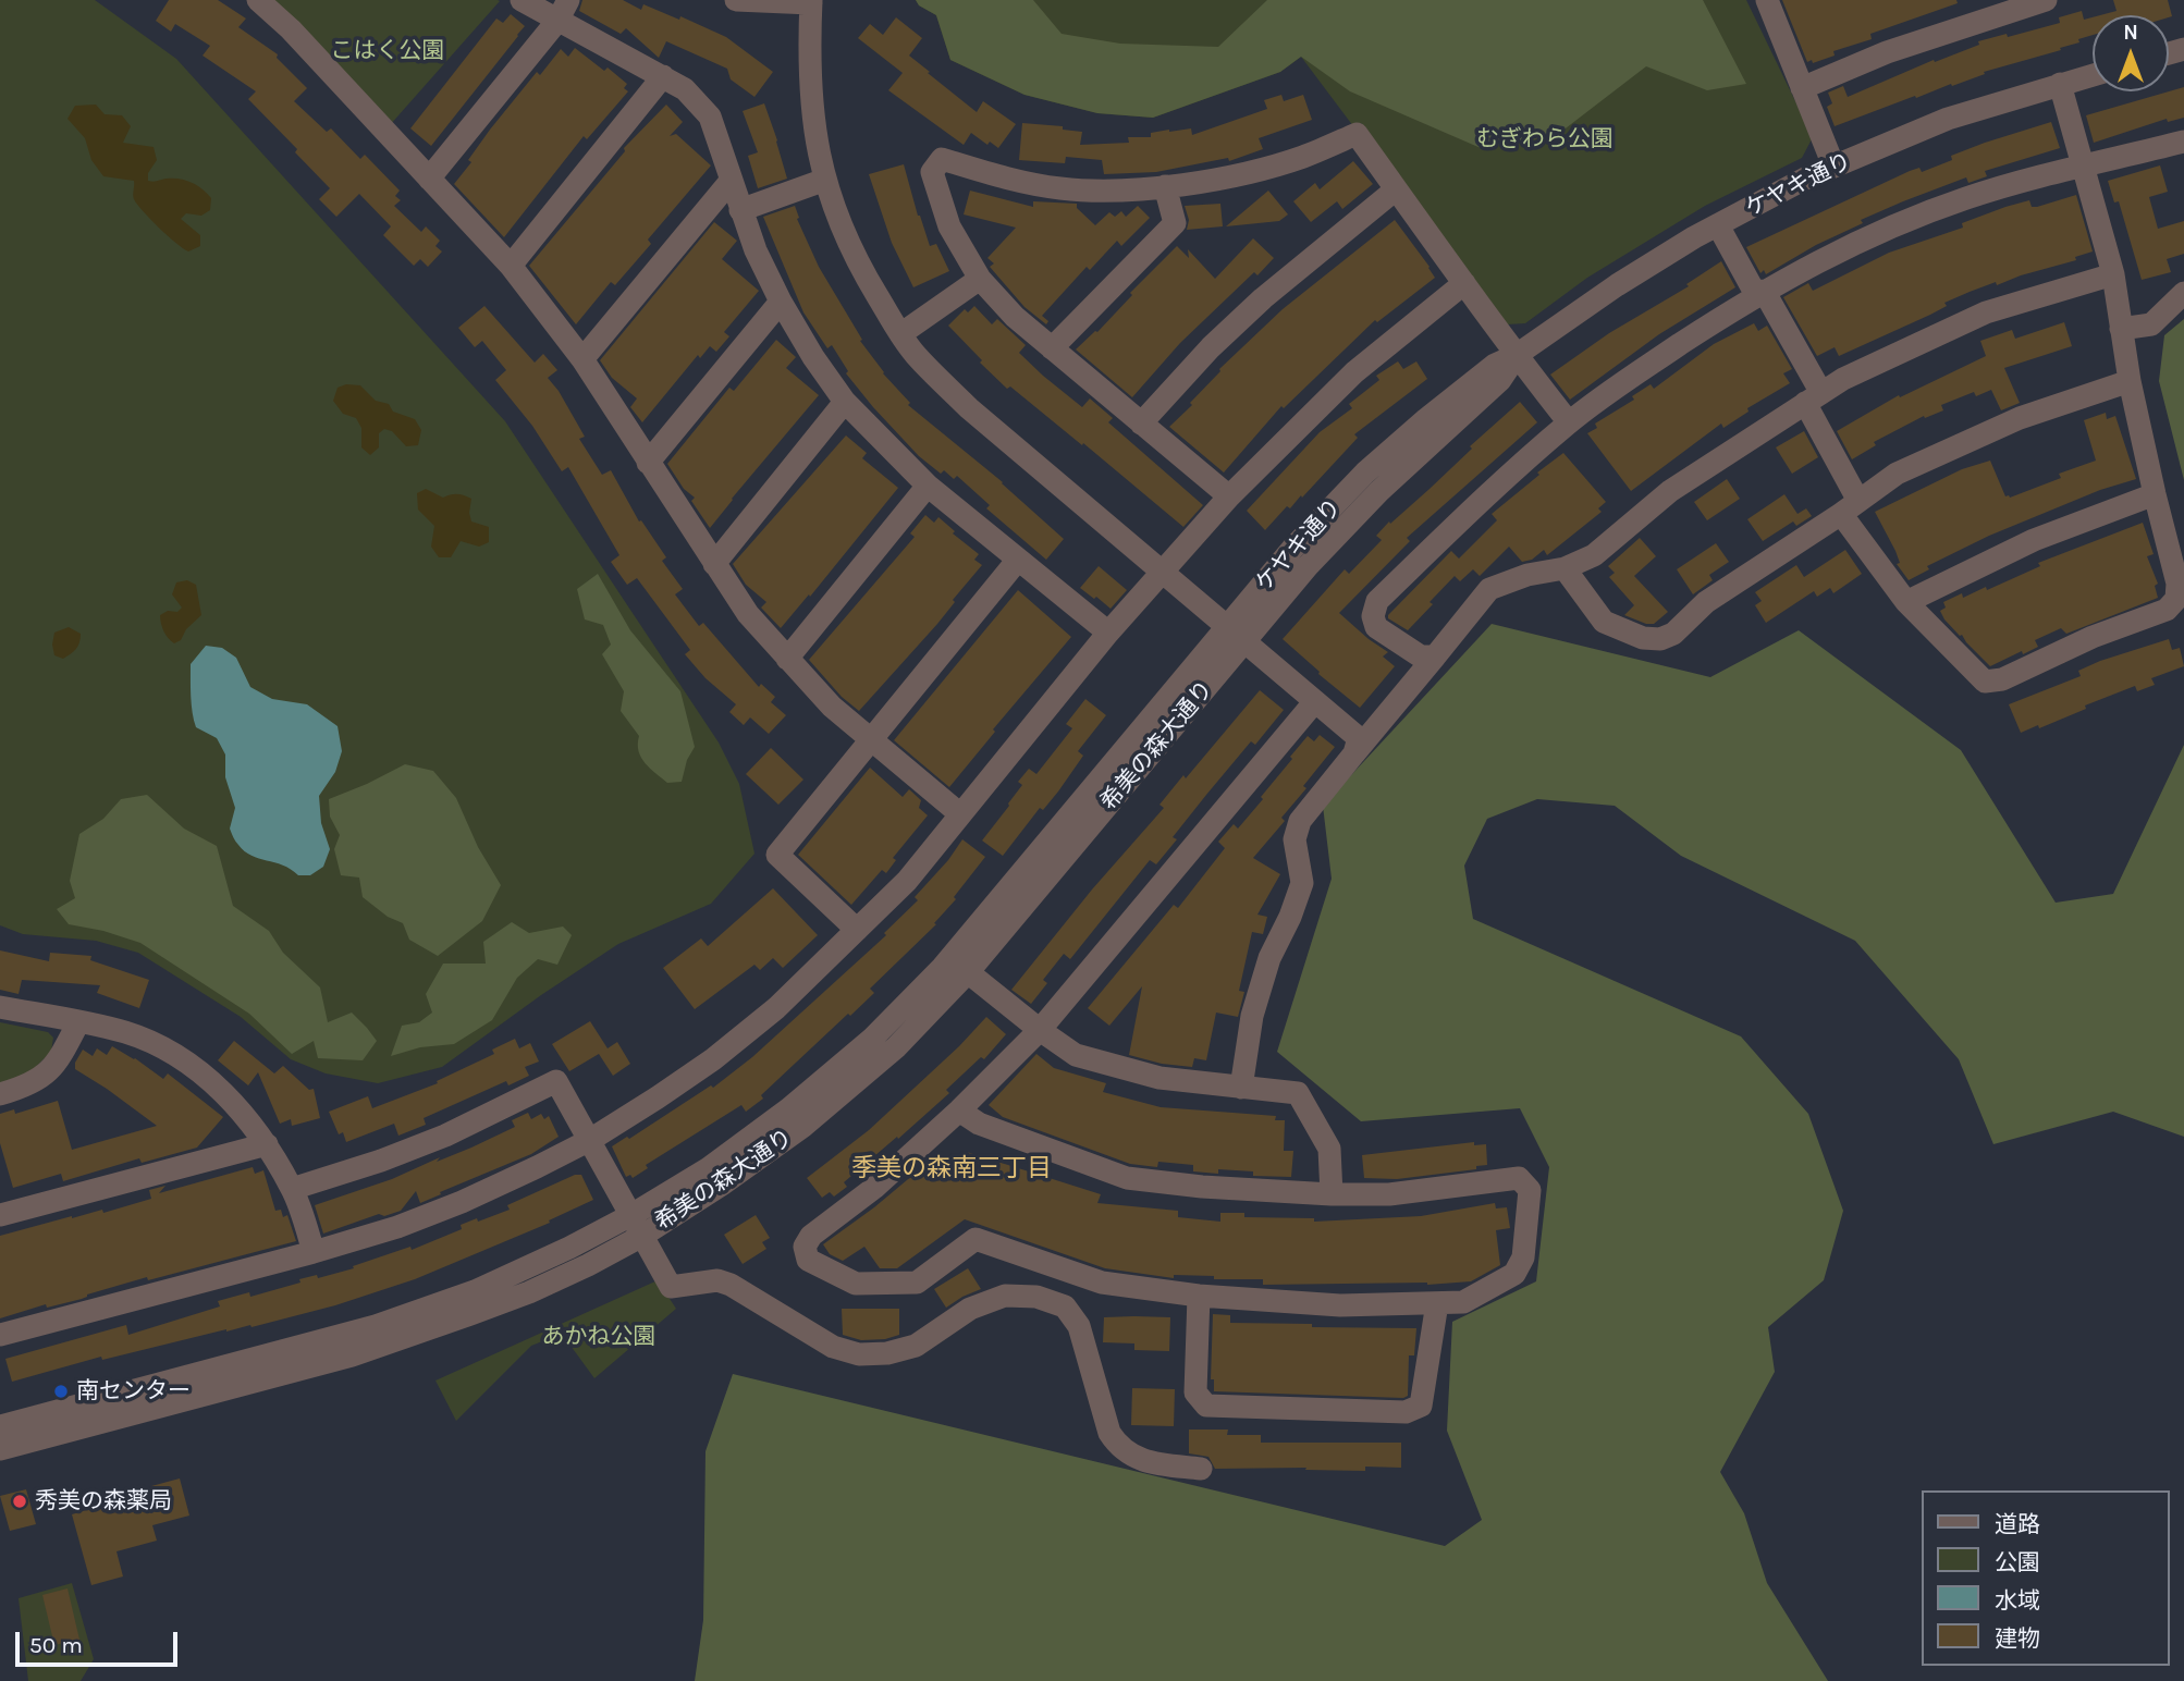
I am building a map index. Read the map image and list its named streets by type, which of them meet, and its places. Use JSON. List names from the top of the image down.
{
  "streets": {
    "street": ["ケヤキ通り", "希美の森大通り"]
  },
  "crossings": [
    ["ケヤキ通り", "希美の森大通り"]
  ],
  "districts": ["季美の森南三丁目"],
  "parks": ["こはく公園", "むぎわら公園", "あかね公園"],
  "places": ["南センター", "秀美の森薬局"],
  "legend": [
    "道路",
    "公園",
    "水域",
    "建物"
  ],
  "scale_bar": "50 m",
  "north": "top"
}
